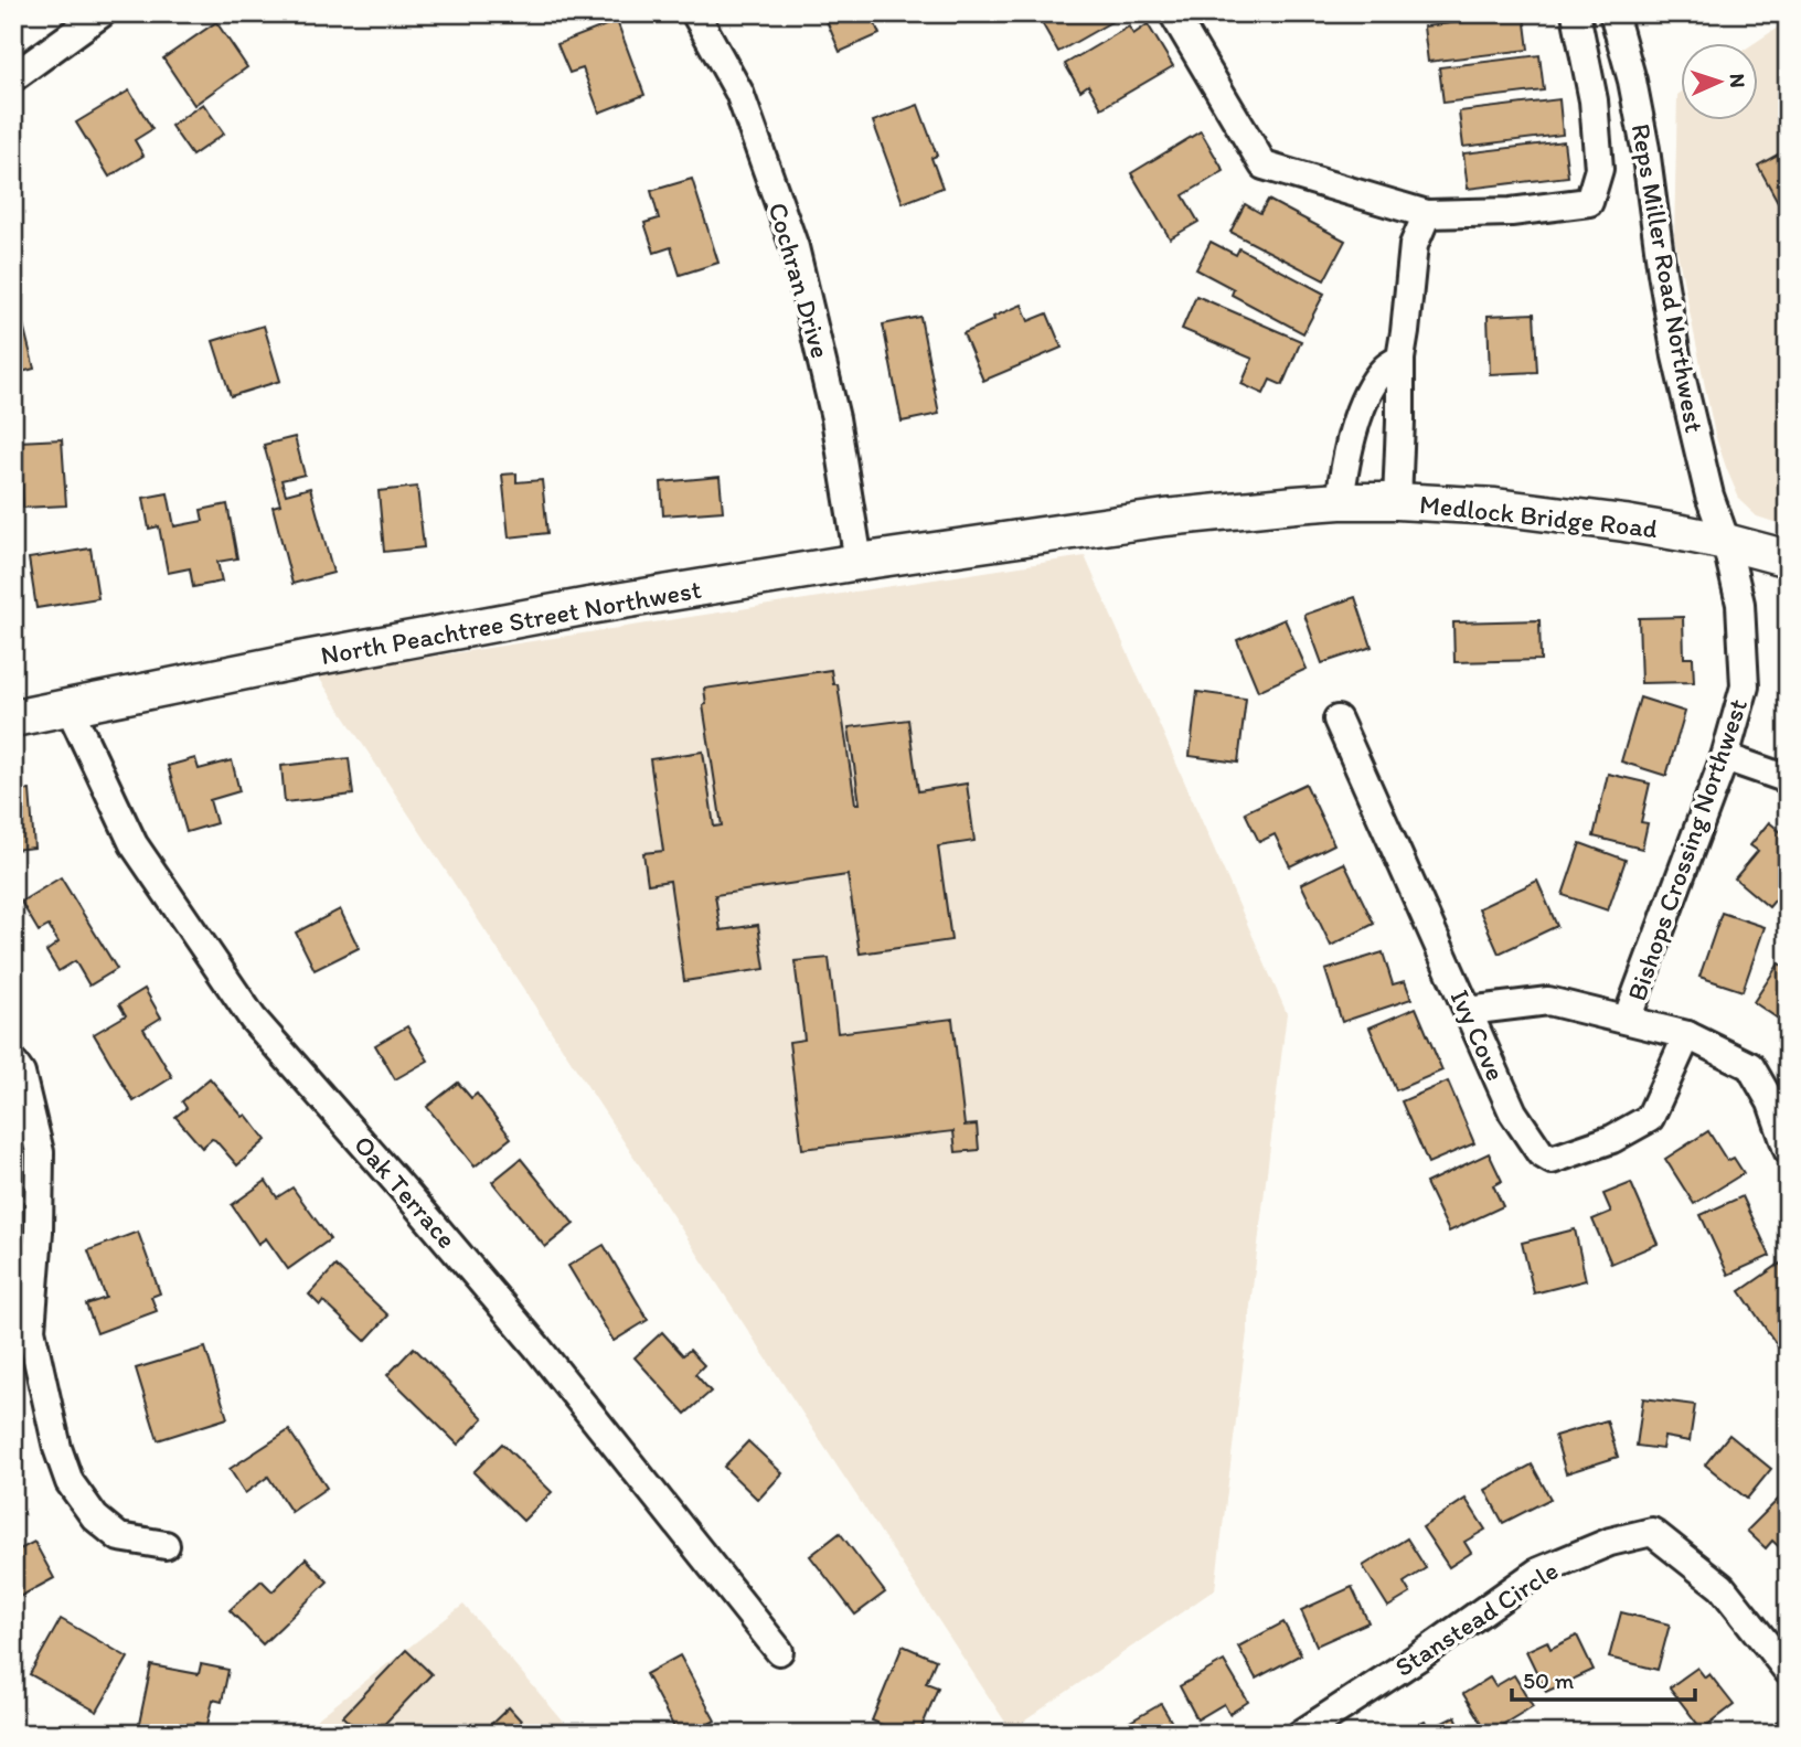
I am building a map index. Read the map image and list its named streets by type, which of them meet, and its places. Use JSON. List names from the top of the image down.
{
  "streets": {
    "street": [
      "Reps Miller Road Northwest",
      "Cochran Drive",
      "Medlock Bridge Road",
      "North Peachtree Street Northwest",
      "Bishops Crossing Northwest",
      "Ivy Cove",
      "Oak Terrace",
      "Stanstead Circle"
    ]
  },
  "crossings": [
    ["Reps Miller Road Northwest", "Medlock Bridge Road"],
    ["Reps Miller Road Northwest", "Bishops Crossing Northwest"],
    ["Cochran Drive", "North Peachtree Street Northwest"],
    ["Medlock Bridge Road", "North Peachtree Street Northwest"],
    ["Medlock Bridge Road", "Bishops Crossing Northwest"],
    ["North Peachtree Street Northwest", "Oak Terrace"]
  ],
  "scale_bar": "50 m",
  "north": "right"
}
